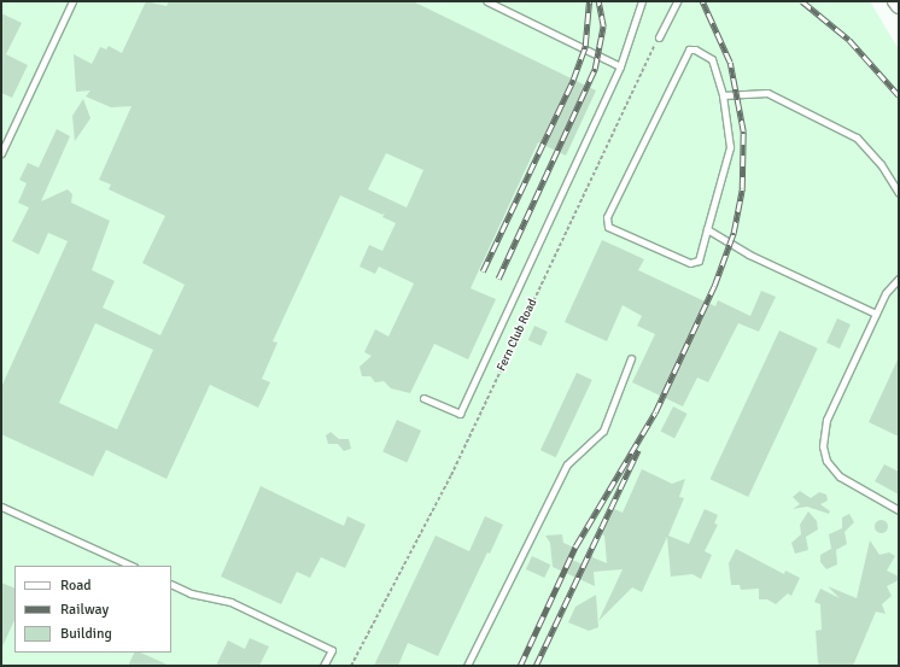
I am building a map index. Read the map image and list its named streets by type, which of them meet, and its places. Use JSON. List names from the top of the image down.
{
  "streets": {
    "path": ["Fern Club Road"]
  },
  "legend": ["Road", "Railway", "Building"]
}
